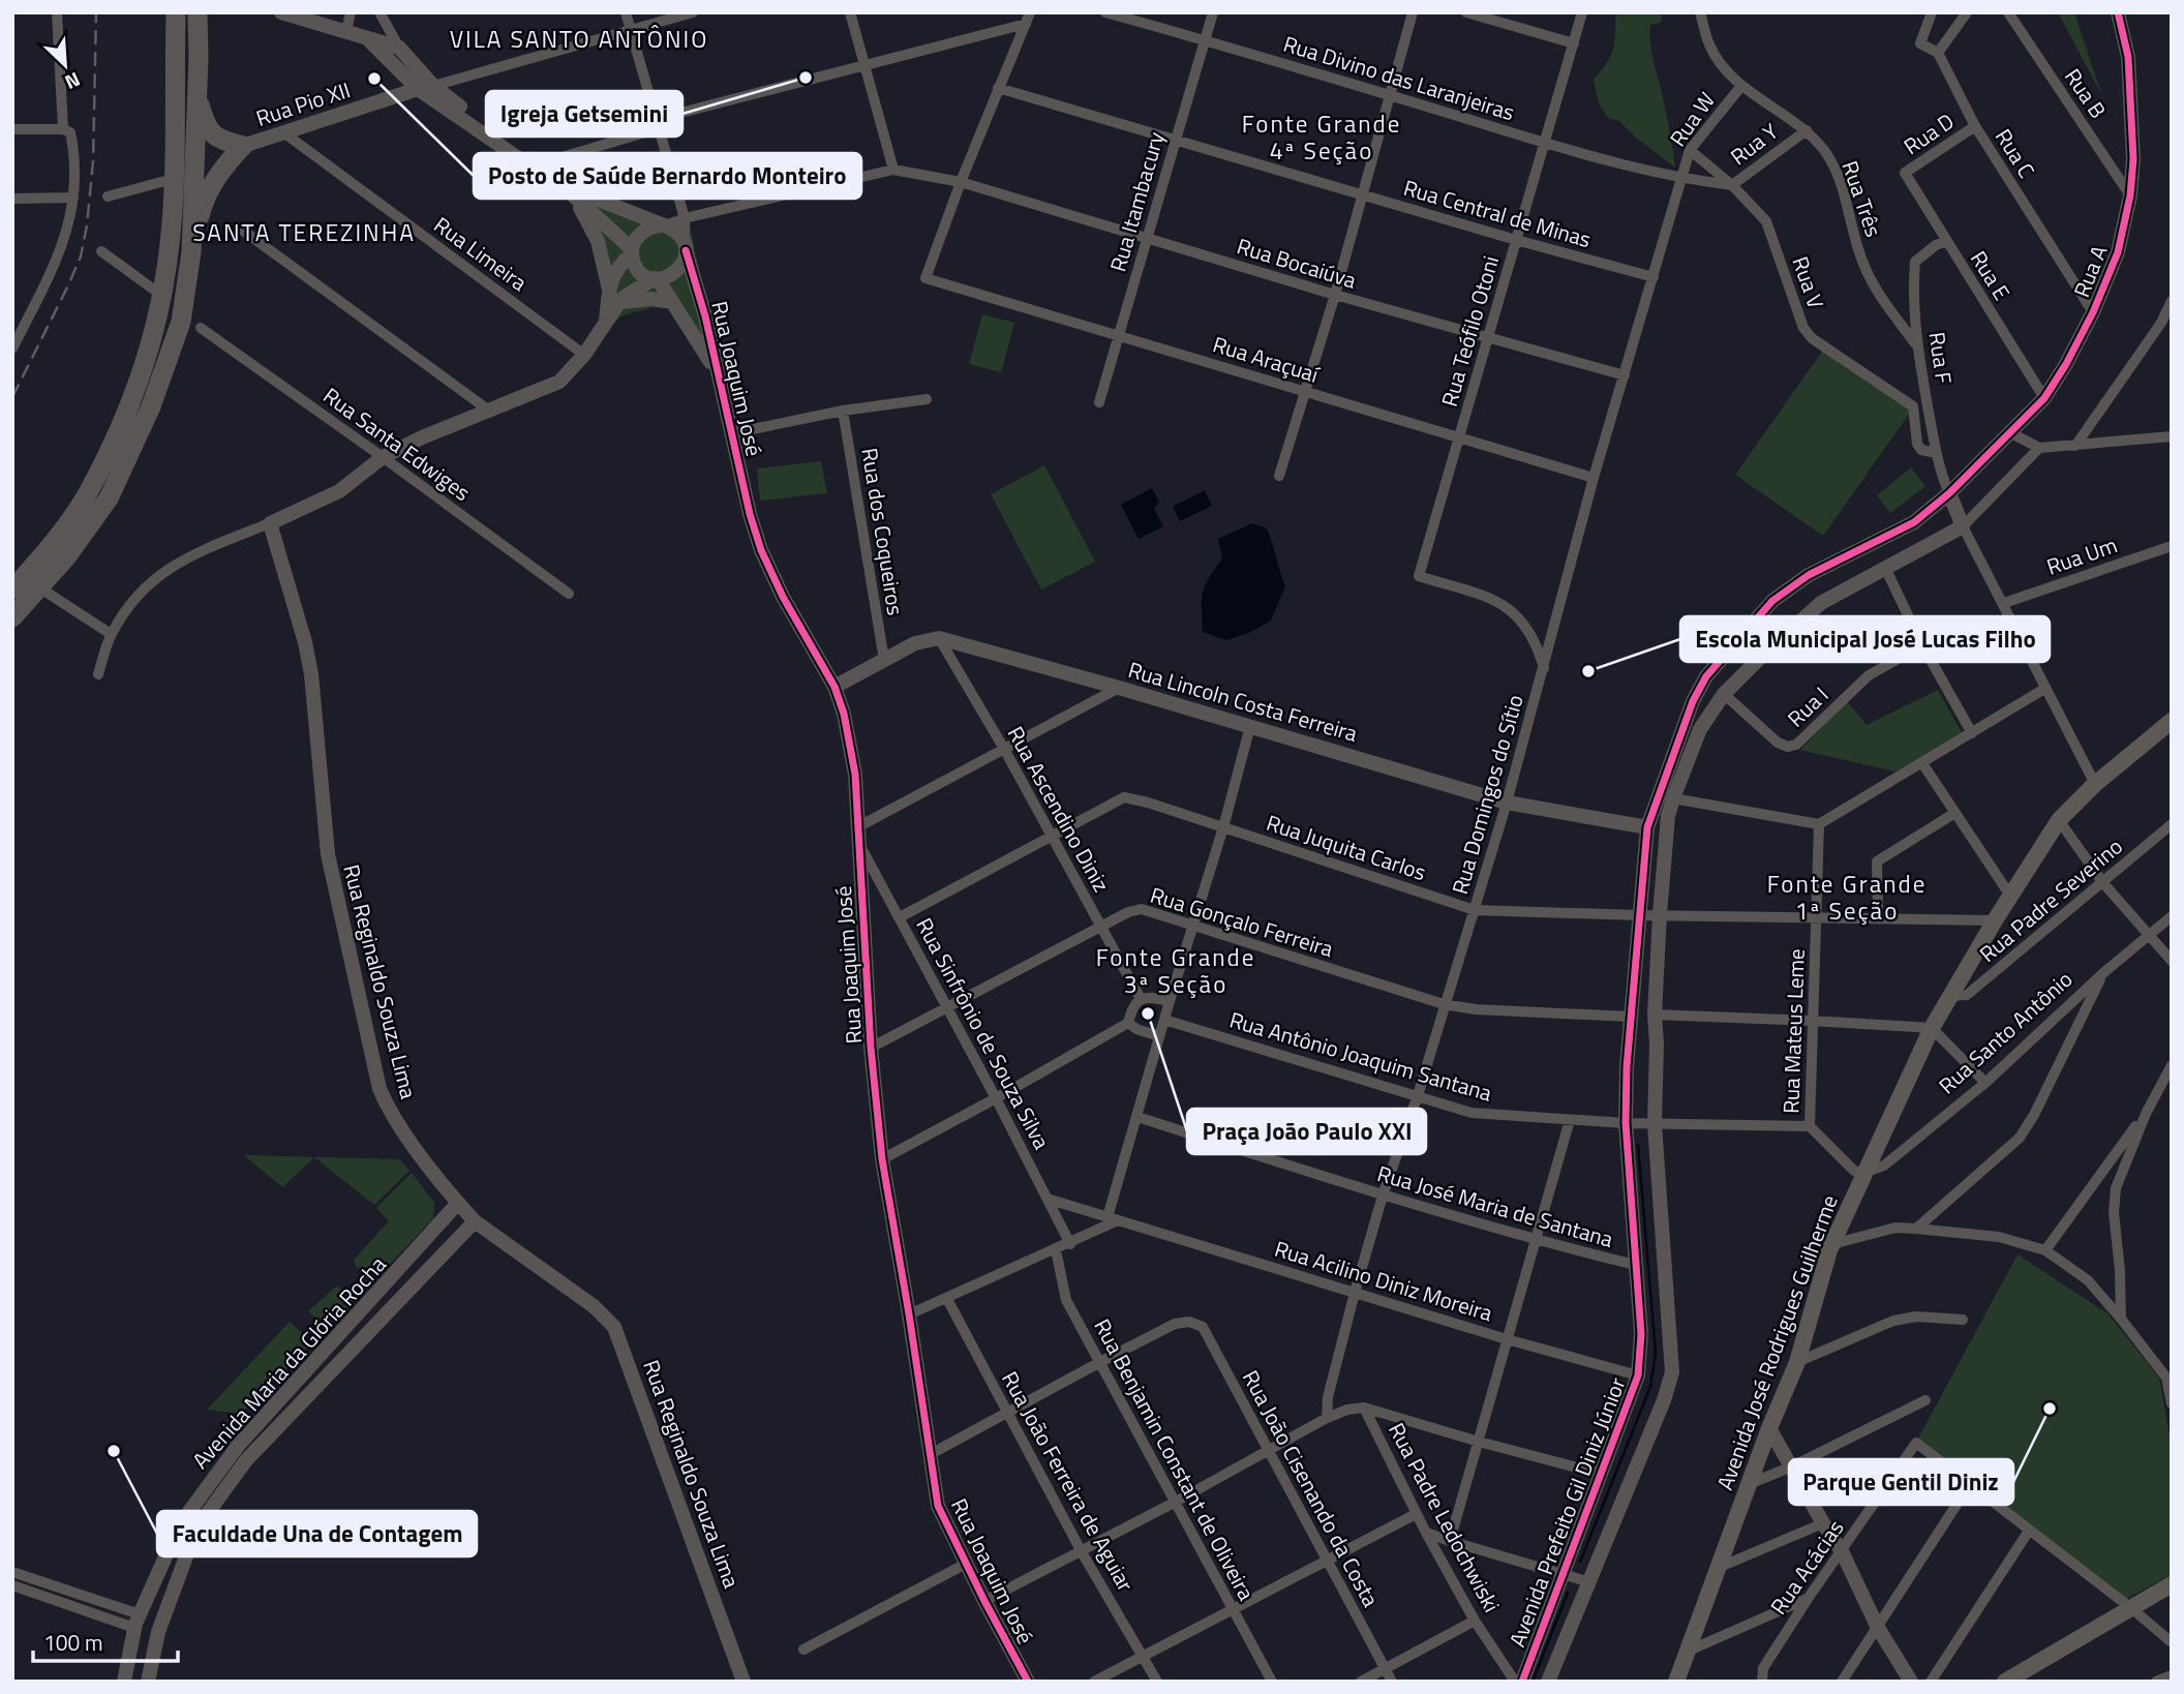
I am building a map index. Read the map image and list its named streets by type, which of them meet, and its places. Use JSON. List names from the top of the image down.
{
  "streets": {
    "main road": ["Avenida José Rodrigues Guilherme"],
    "street": [
      "Rua Divino das Laranjeiras",
      "Rua B",
      "Rua Pio XII",
      "Rua W",
      "Rua D",
      "Rua Y",
      "Rua C",
      "Rua Três",
      "Rua Itambacury",
      "Rua Central de Minas",
      "Rua Limeira",
      "Rua Bocaiúva",
      "Rua A",
      "Rua E",
      "Rua V",
      "Rua Teófilo Otoni",
      "Rua F",
      "Rua Araçuaí",
      "Rua Joaquim José",
      "Rua Santa Edwiges",
      "Rua dos Coqueiros",
      "Rua Um",
      "Rua Lincoln Costa Ferreira",
      "Rua I",
      "Rua Domingos do Sítio",
      "Rua Ascendino Diniz",
      "Rua Juquita Carlos",
      "Rua Padre Severino",
      "Rua Gonçalo Ferreira",
      "Rua Reginaldo Souza Lima",
      "Rua Mateus Leme",
      "Rua Santo Antônio",
      "Rua Sinfrônio de Souza Silva",
      "Rua Antônio Joaquim Santana",
      "Rua José Maria de Santana",
      "Rua Acilino Diniz Moreira",
      "Avenida Maria da Glória Rocha",
      "Rua Benjamin Constant de Oliveira",
      "Rua João Ferreira de Aguiar",
      "Rua João Cisenando da Costa",
      "Avenida Prefeito Gil Diniz Júnior",
      "Rua Padre Ledochwiski",
      "Rua Acácias"
    ]
  },
  "crossings": [
    ["Rua Divino das Laranjeiras", "Rua W"],
    ["Rua Divino das Laranjeiras", "Rua Y"],
    ["Rua Divino das Laranjeiras", "Rua Itambacury"],
    ["Rua Divino das Laranjeiras", "Rua Teófilo Otoni"],
    ["Rua Divino das Laranjeiras", "Rua Domingos do Sítio"],
    ["Rua B", "Rua A"],
    ["Rua Pio XII", "Rua Limeira"],
    ["Rua W", "Rua Y"],
    ["Rua W", "Rua Três"],
    ["Rua W", "Rua V"],
    ["Rua W", "Rua Domingos do Sítio"],
    ["Rua D", "Rua C"],
    ["Rua D", "Rua E"],
    ["Rua Y", "Rua Três"],
    ["Rua Y", "Rua V"],
    ["Rua Y", "Rua Domingos do Sítio"],
    ["Rua C", "Rua A"],
    ["Rua Três", "Rua F"],
    ["Rua Itambacury", "Rua Central de Minas"],
    ["Rua Itambacury", "Rua Bocaiúva"],
    ["Rua Itambacury", "Rua Araçuaí"],
    ["Rua Central de Minas", "Rua Teófilo Otoni"],
    ["Rua Central de Minas", "Rua Domingos do Sítio"],
    ["Rua Bocaiúva", "Rua Teófilo Otoni"],
    ["Rua Bocaiúva", "Rua Araçuaí"],
    ["Rua Bocaiúva", "Rua Domingos do Sítio"],
    ["Rua A", "Rua E"],
    ["Rua A", "Rua F"],
    ["Rua A", "Avenida Prefeito Gil Diniz Júnior"],
    ["Rua E", "Rua F"],
    ["Rua V", "Rua F"],
    ["Rua Teófilo Otoni", "Rua Araçuaí"],
    ["Rua Teófilo Otoni", "Rua Domingos do Sítio"],
    ["Rua F", "Avenida Prefeito Gil Diniz Júnior"],
    ["Rua Araçuaí", "Rua Domingos do Sítio"],
    ["Rua Joaquim José", "Rua Gonçalo Ferreira"],
    ["Rua Joaquim José", "Rua Sinfrônio de Souza Silva"],
    ["Rua Lincoln Costa Ferreira", "Rua Domingos do Sítio"],
    ["Rua Lincoln Costa Ferreira", "Rua Ascendino Diniz"],
    ["Rua Lincoln Costa Ferreira", "Avenida Prefeito Gil Diniz Júnior"],
    ["Rua I", "Avenida Prefeito Gil Diniz Júnior"],
    ["Rua Domingos do Sítio", "Rua Juquita Carlos"],
    ["Rua Domingos do Sítio", "Rua Gonçalo Ferreira"],
    ["Rua Domingos do Sítio", "Rua Antônio Joaquim Santana"],
    ["Rua Domingos do Sítio", "Rua José Maria de Santana"],
    ["Rua Domingos do Sítio", "Rua Acilino Diniz Moreira"],
    ["Rua Ascendino Diniz", "Rua Juquita Carlos"],
    ["Rua Ascendino Diniz", "Rua Gonçalo Ferreira"],
    ["Rua Juquita Carlos", "Rua Mateus Leme"],
    ["Rua Juquita Carlos", "Avenida José Rodrigues Guilherme"],
    ["Rua Juquita Carlos", "Avenida Prefeito Gil Diniz Júnior"],
    ["Rua Padre Severino", "Avenida José Rodrigues Guilherme"],
    ["Rua Gonçalo Ferreira", "Rua Sinfrônio de Souza Silva"],
    ["Rua Gonçalo Ferreira", "Avenida Prefeito Gil Diniz Júnior"],
    ["Rua Reginaldo Souza Lima", "Avenida Maria da Glória Rocha"],
    ["Rua Mateus Leme", "Rua Santo Antônio"],
    ["Rua Mateus Leme", "Rua Antônio Joaquim Santana"],
    ["Rua Mateus Leme", "Avenida José Rodrigues Guilherme"],
    ["Rua Santo Antônio", "Avenida José Rodrigues Guilherme"],
    ["Rua Sinfrônio de Souza Silva", "Rua Acilino Diniz Moreira"],
    ["Rua Antônio Joaquim Santana", "Avenida Prefeito Gil Diniz Júnior"],
    ["Rua José Maria de Santana", "Avenida Prefeito Gil Diniz Júnior"],
    ["Rua Acilino Diniz Moreira", "Avenida Prefeito Gil Diniz Júnior"],
    ["Rua Benjamin Constant de Oliveira", "Rua João Cisenando da Costa"]
  ],
  "districts": [
    "VILA SANTO ANTÔNIO",
    "Fonte Grande 4ª Seção",
    "SANTA TEREZINHA",
    "Fonte Grande 1ª Seção",
    "Fonte Grande 3ª Seção"
  ],
  "places": [
    "Igreja Getsemini",
    "Posto de Saúde Bernardo Monteiro",
    "Escola Municipal José Lucas Filho",
    "Praça João Paulo XXI",
    "Parque Gentil Diniz",
    "Faculdade Una de Contagem"
  ],
  "scale_bar": "100 m",
  "north": "bottom right"
}
